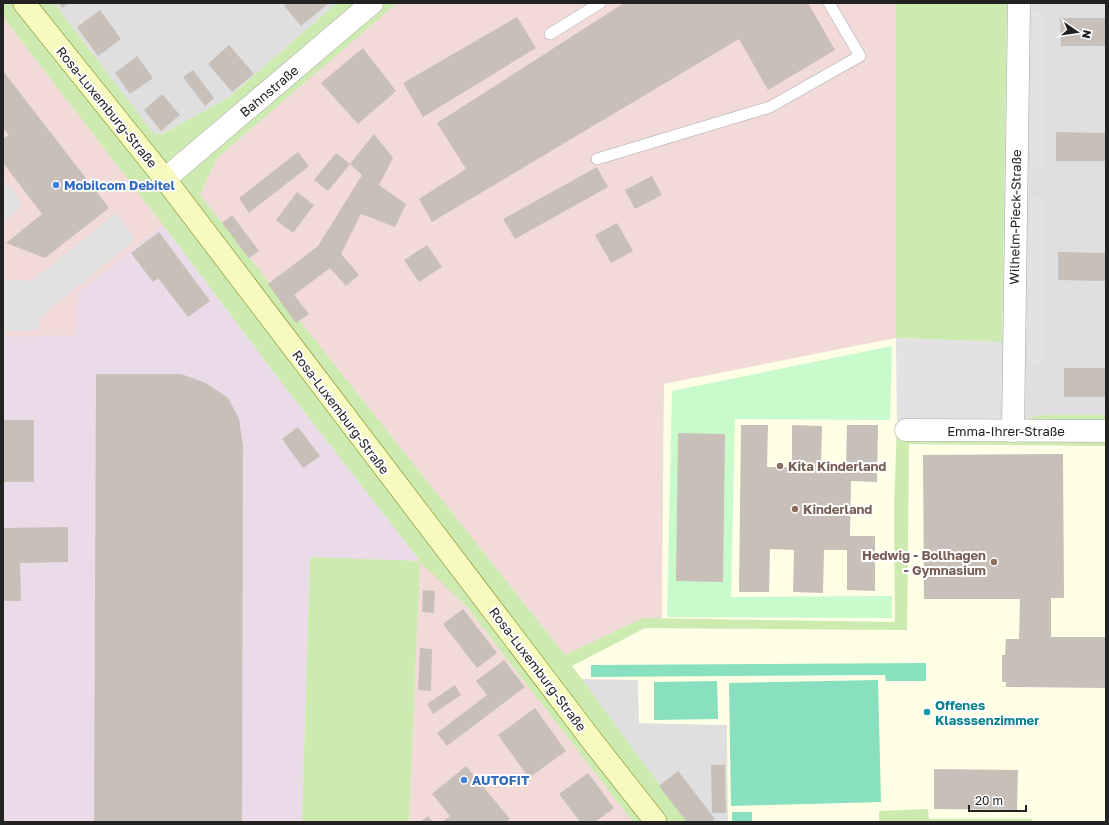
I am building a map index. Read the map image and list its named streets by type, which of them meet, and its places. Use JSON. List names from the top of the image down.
{
  "streets": {
    "main road": ["Rosa-Luxemburg-Straße"],
    "street": ["Bahnstraße", "Wilhelm-Pieck-Straße", "Emma-Ihrer-Straße"]
  },
  "crossings": [
    ["Bahnstraße", "Rosa-Luxemburg-Straße"],
    ["Wilhelm-Pieck-Straße", "Emma-Ihrer-Straße"]
  ],
  "places": [
    "Mobilcom Debitel",
    "Kita Kinderland",
    "Kinderland",
    "Hedwig - Bollhagen - Gymnasium",
    "Offenes Klasssenzimmer",
    "AUTOFIT"
  ],
  "scale_bar": "20 m",
  "north": "right"
}
